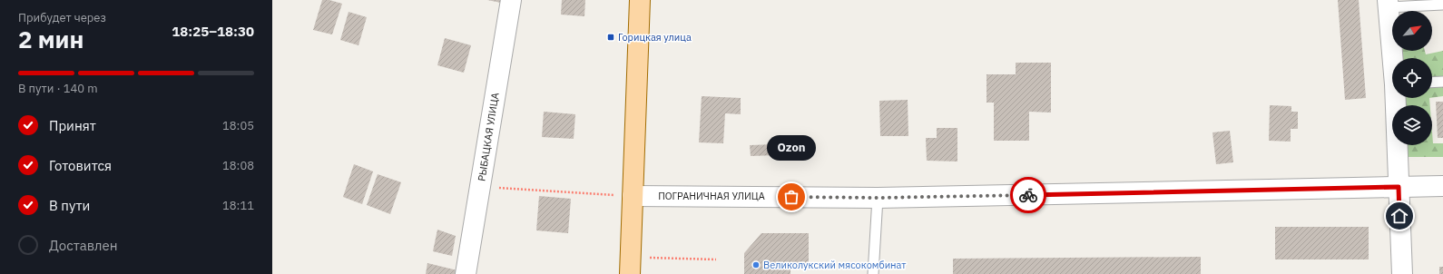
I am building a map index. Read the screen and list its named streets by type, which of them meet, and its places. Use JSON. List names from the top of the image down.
{
  "streets": {
    "street": ["РЫБАЦКАЯ УЛИЦА", "ПОГРАНИЧНАЯ УЛИЦА"]
  },
  "places": {
    "transit": ["Горицкая улица"],
    "other": ["Ozon", "Великолукский мясокомбинат"]
  },
  "north": "top right",
  "page": {
    "heading": ["2 мин", "Прибудет через", "18:25–18:30"],
    "bar": "В пути · 140 m",
    "list": [
      ["Принят", "18:05"],
      ["Готовится", "18:08"],
      ["В пути", "18:11"],
      "Доставлен"
    ],
    "bubble": "Ozon"
  }
}
